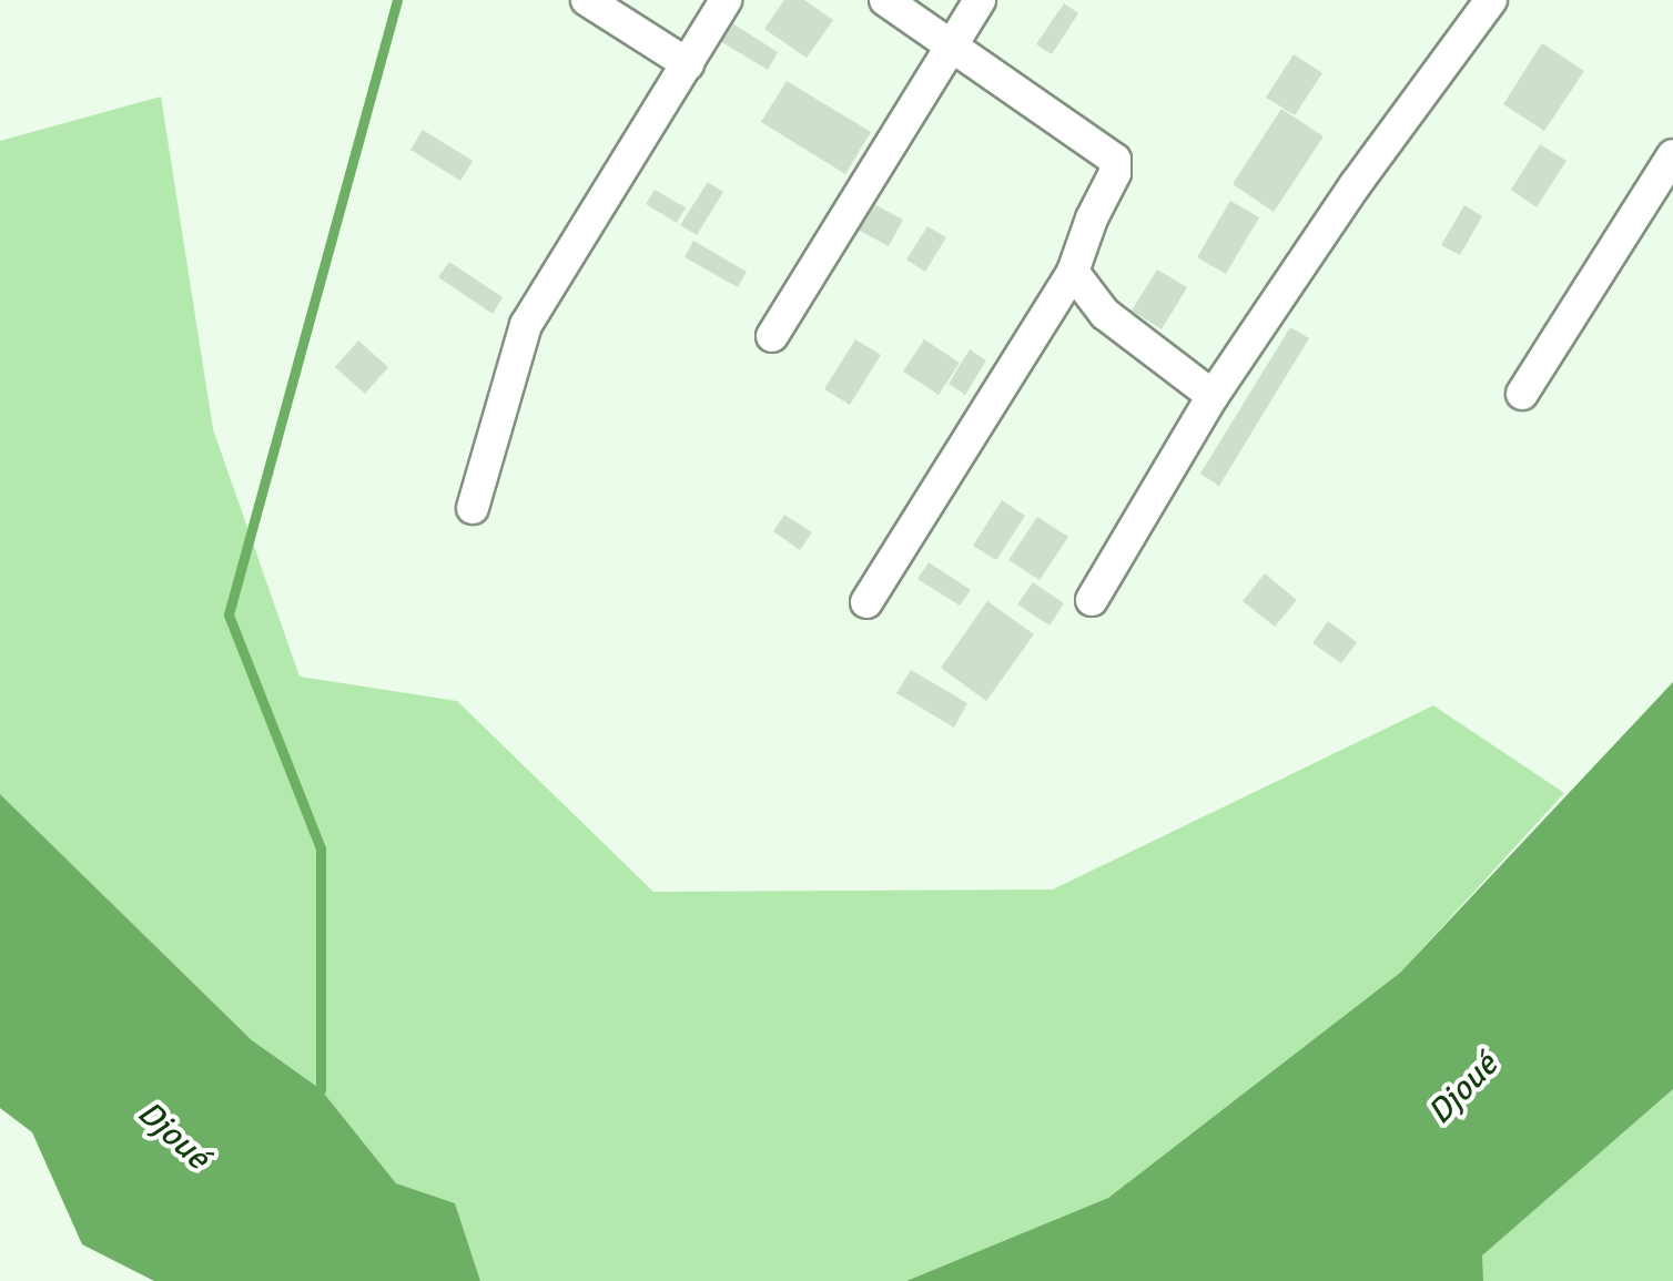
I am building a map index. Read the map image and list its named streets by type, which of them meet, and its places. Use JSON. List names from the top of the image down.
{
  "water": ["Djoué"]
}
